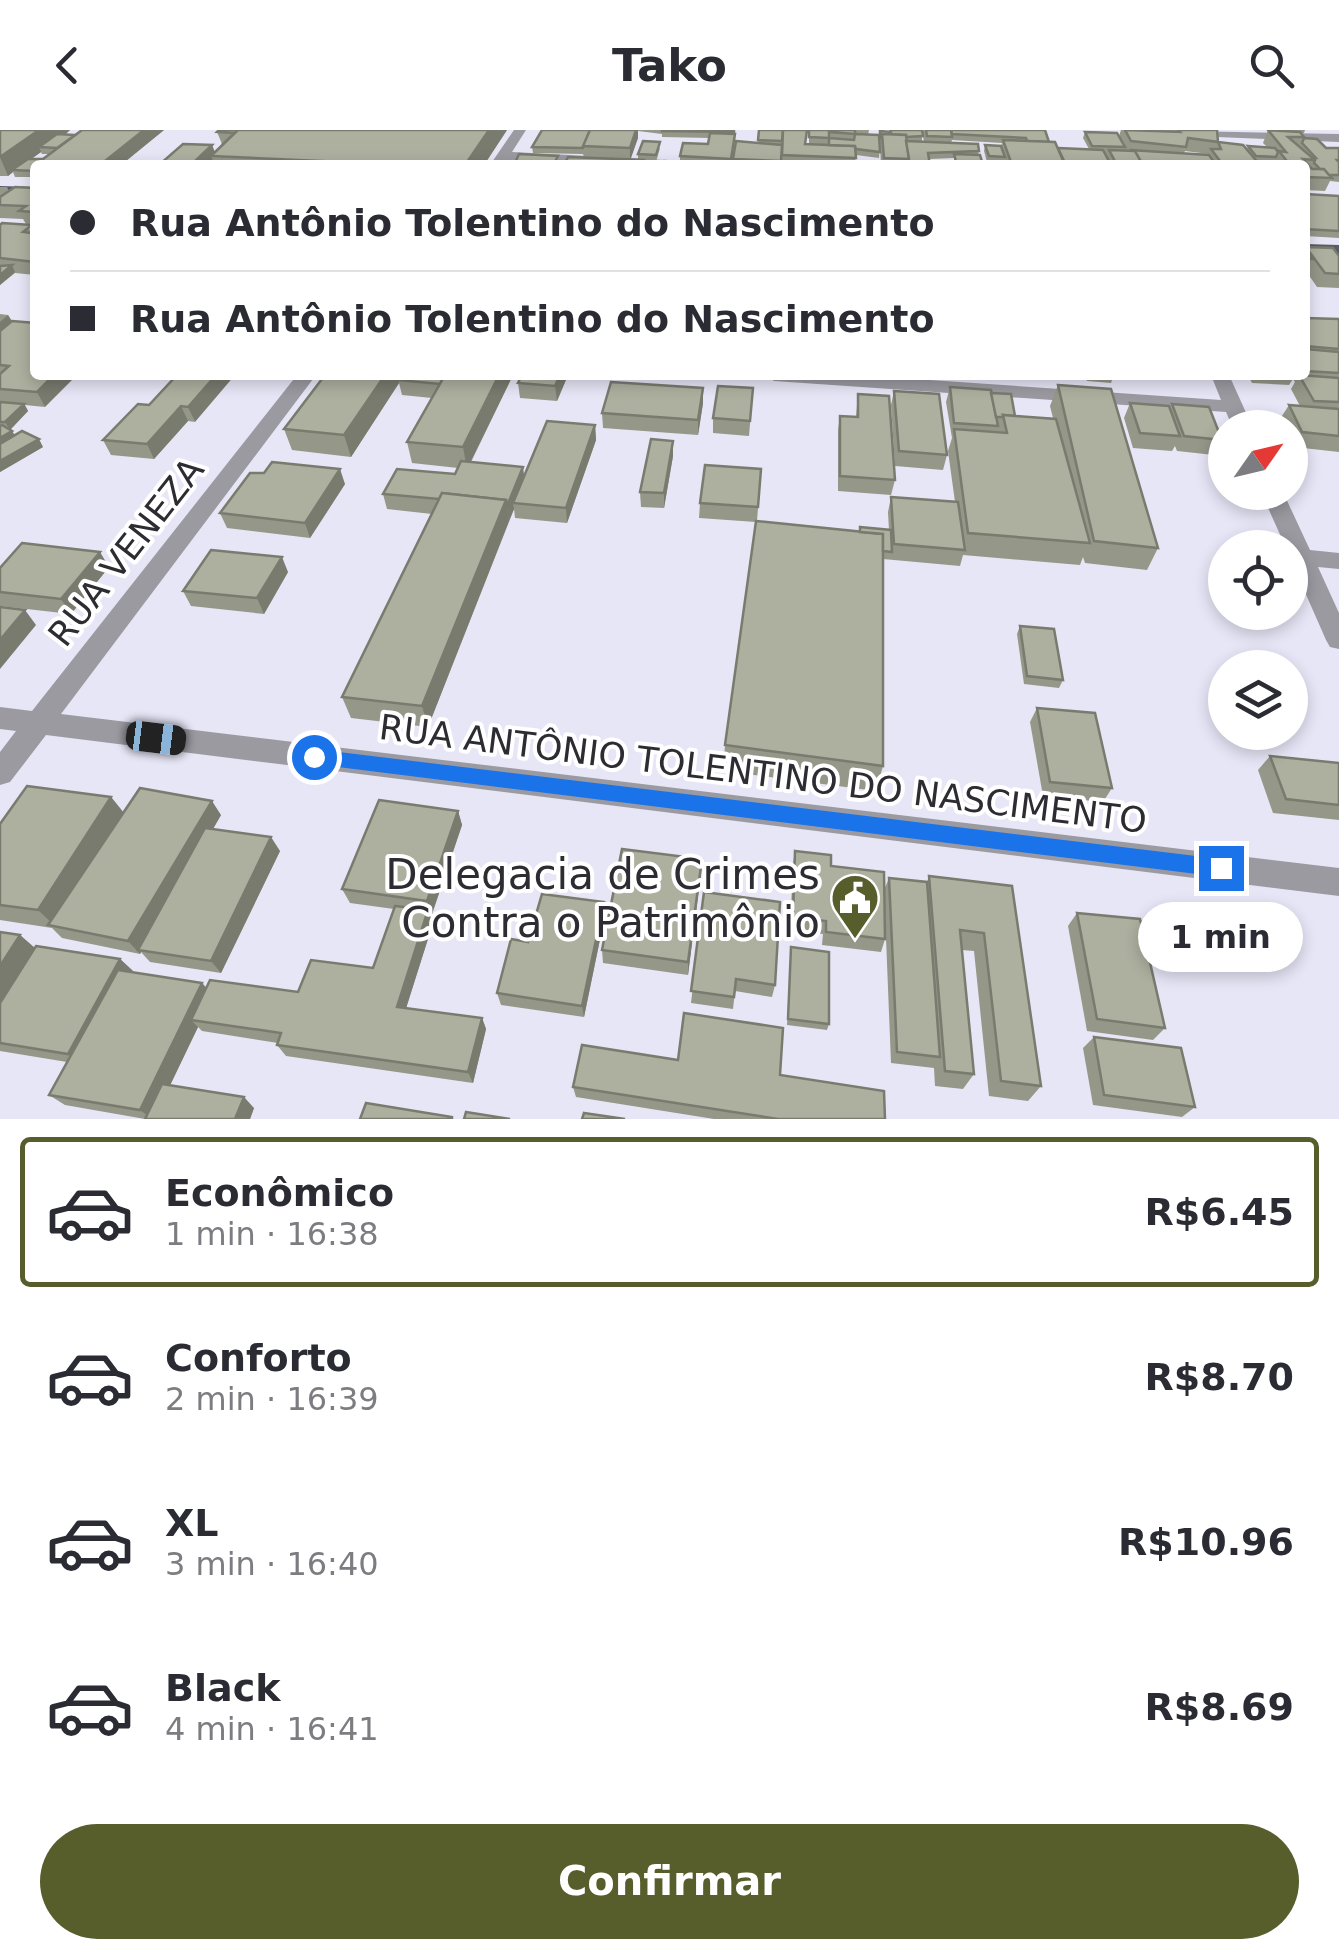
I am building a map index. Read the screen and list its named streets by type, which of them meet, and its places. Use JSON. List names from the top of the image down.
{
  "streets": {
    "street": ["RUA VENEZA", "RUA ANTÔNIO TOLENTINO DO NASCIMENTO"]
  },
  "crossings": [
    ["RUA VENEZA", "RUA ANTÔNIO TOLENTINO DO NASCIMENTO"]
  ],
  "places": {
    "public building": ["Delegacia de Crimes Contra o Patrimônio"]
  },
  "north": "top right",
  "page": {
    "header": "Tako",
    "banner": ["Rua Antônio Tolentino do Nascimento", "Rua Antônio Tolentino do Nascimento"],
    "bubble": "1 min",
    "list": [
      {
        "name": "Econômico",
        "note": "1 min · 16:38",
        "value": "R$6.45"
      },
      {
        "name": "Conforto",
        "note": "2 min · 16:39",
        "value": "R$8.70"
      },
      {
        "name": "XL",
        "note": "3 min · 16:40",
        "value": "R$10.96"
      },
      {
        "name": "Black",
        "note": "4 min · 16:41",
        "value": "R$8.69"
      }
    ],
    "buttons": "Confirmar"
  }
}
